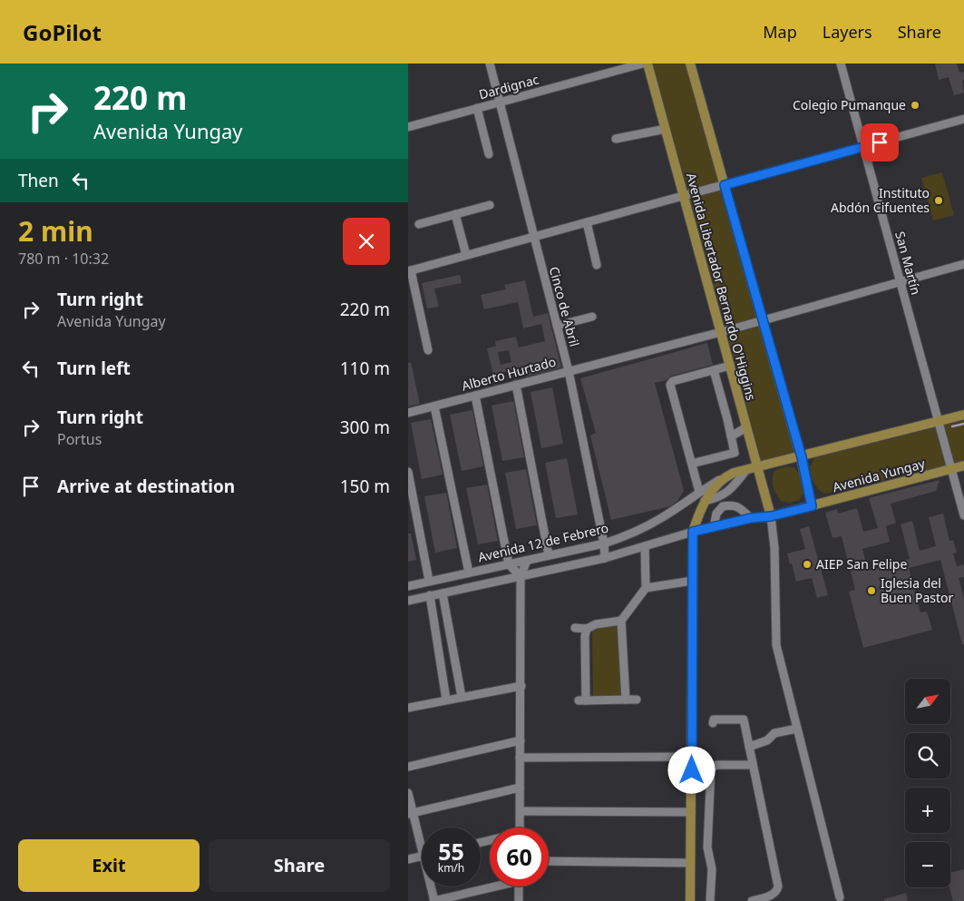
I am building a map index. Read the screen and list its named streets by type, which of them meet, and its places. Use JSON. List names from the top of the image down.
{
  "streets": {
    "main road": ["Avenida Libertador Bernardo O'Higgins", "Avenida Yungay"],
    "street": [
      "Dardignac",
      "San Martín",
      "Cinco de Abril",
      "Alberto Hurtado",
      "Avenida 12 de Febrero"
    ]
  },
  "crossings": [
    ["Dardignac", "Cinco de Abril"],
    ["San Martín", "Alberto Hurtado"],
    ["San Martín", "Avenida Yungay"],
    ["Avenida Libertador Bernardo O'Higgins", "Alberto Hurtado"],
    ["Avenida Libertador Bernardo O'Higgins", "Avenida Yungay"],
    ["Cinco de Abril", "Alberto Hurtado"],
    ["Cinco de Abril", "Avenida 12 de Febrero"]
  ],
  "places": [
    "Colegio Pumanque",
    "Instituto Abdón Cifuentes",
    "AIEP San Felipe",
    "Iglesia del Buen Pastor"
  ],
  "north": "top right",
  "page": {
    "header": "GoPilot",
    "nav": ["Map", "Layers", "Share"],
    "turn": ["220 m", "Avenida Yungay"],
    "then": "Then",
    "heading": ["2 min", "780 m · 10:32"],
    "list": [
      {
        "name": "Turn right",
        "note": "Avenida Yungay",
        "value": "220 m"
      },
      {
        "name": "Turn left",
        "value": "110 m"
      },
      {
        "name": "Turn right",
        "note": "Portus",
        "value": "300 m"
      },
      {
        "name": "Arrive at destination",
        "value": "150 m"
      }
    ],
    "map_buttons": ["+", "−"],
    "speed": "55 km/h",
    "limit": "60",
    "buttons": ["Exit", "Share"]
  }
}
